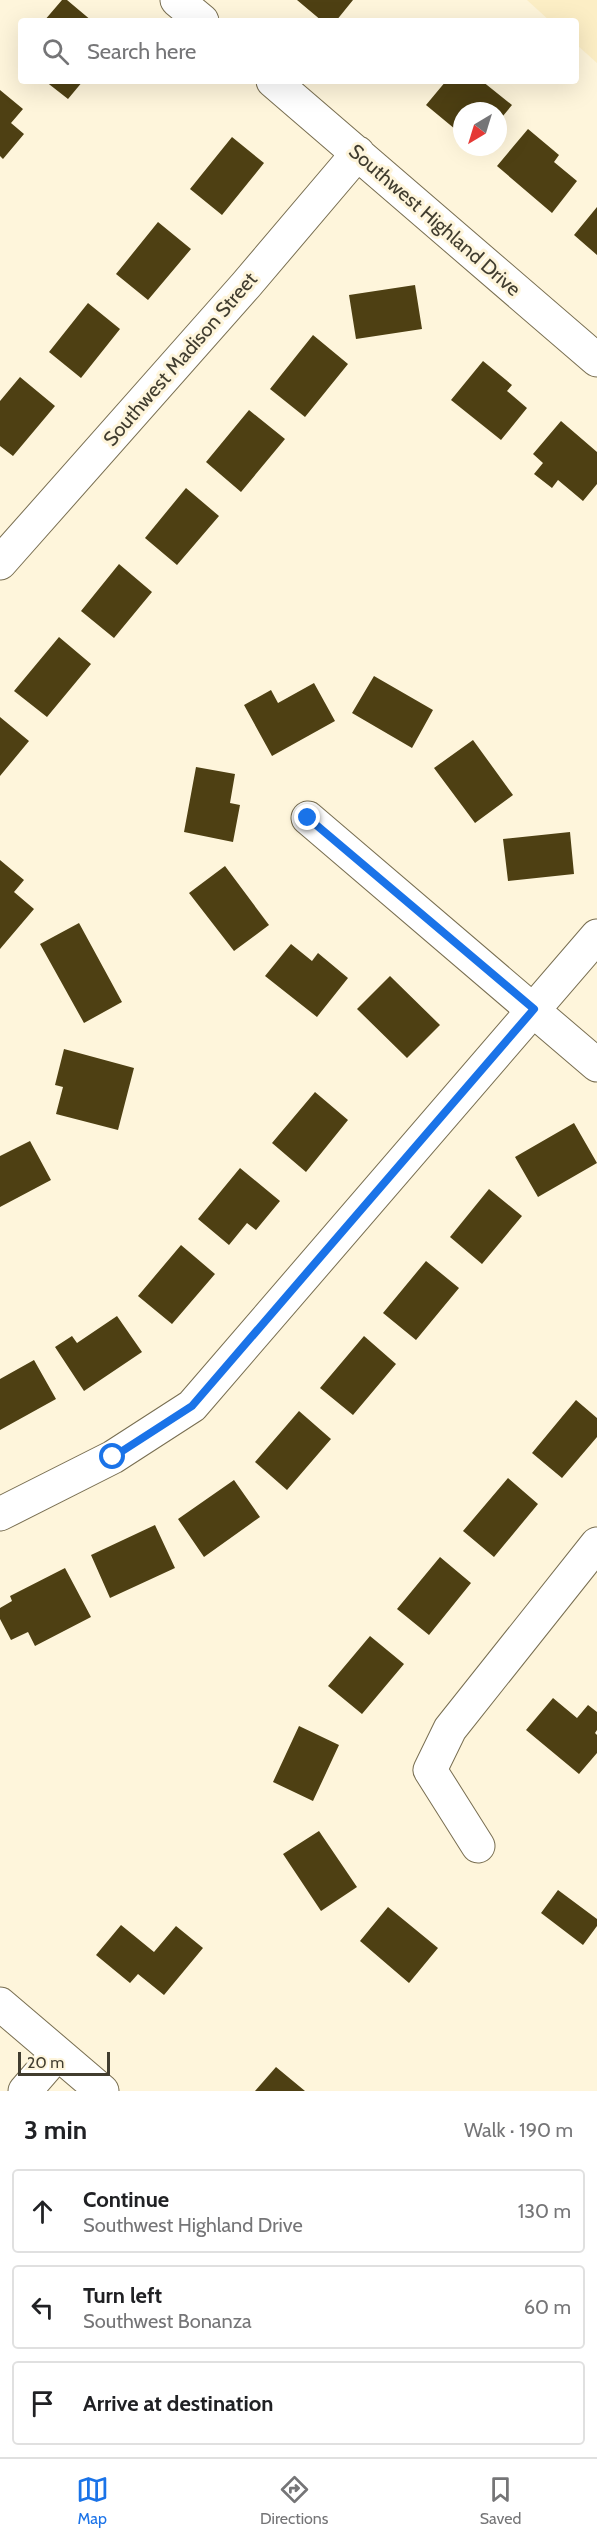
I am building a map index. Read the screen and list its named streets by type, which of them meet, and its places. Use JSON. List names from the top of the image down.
{
  "streets": {
    "street": ["Southwest Highland Drive", "Southwest Madison Street"]
  },
  "crossings": [
    ["Southwest Highland Drive", "Southwest Madison Street"]
  ],
  "scale_bar": "20 m",
  "north": "bottom left",
  "page": {
    "search": "Search here",
    "scale": "20 m",
    "heading": ["3 min", "Walk · 190 m"],
    "list": [
      ["Continue", "Southwest Highland Drive", "130 m"],
      ["Turn left", "Southwest Bonanza", "60 m"],
      "Arrive at destination"
    ],
    "nav": ["Map", "Directions", "Saved"]
  }
}
